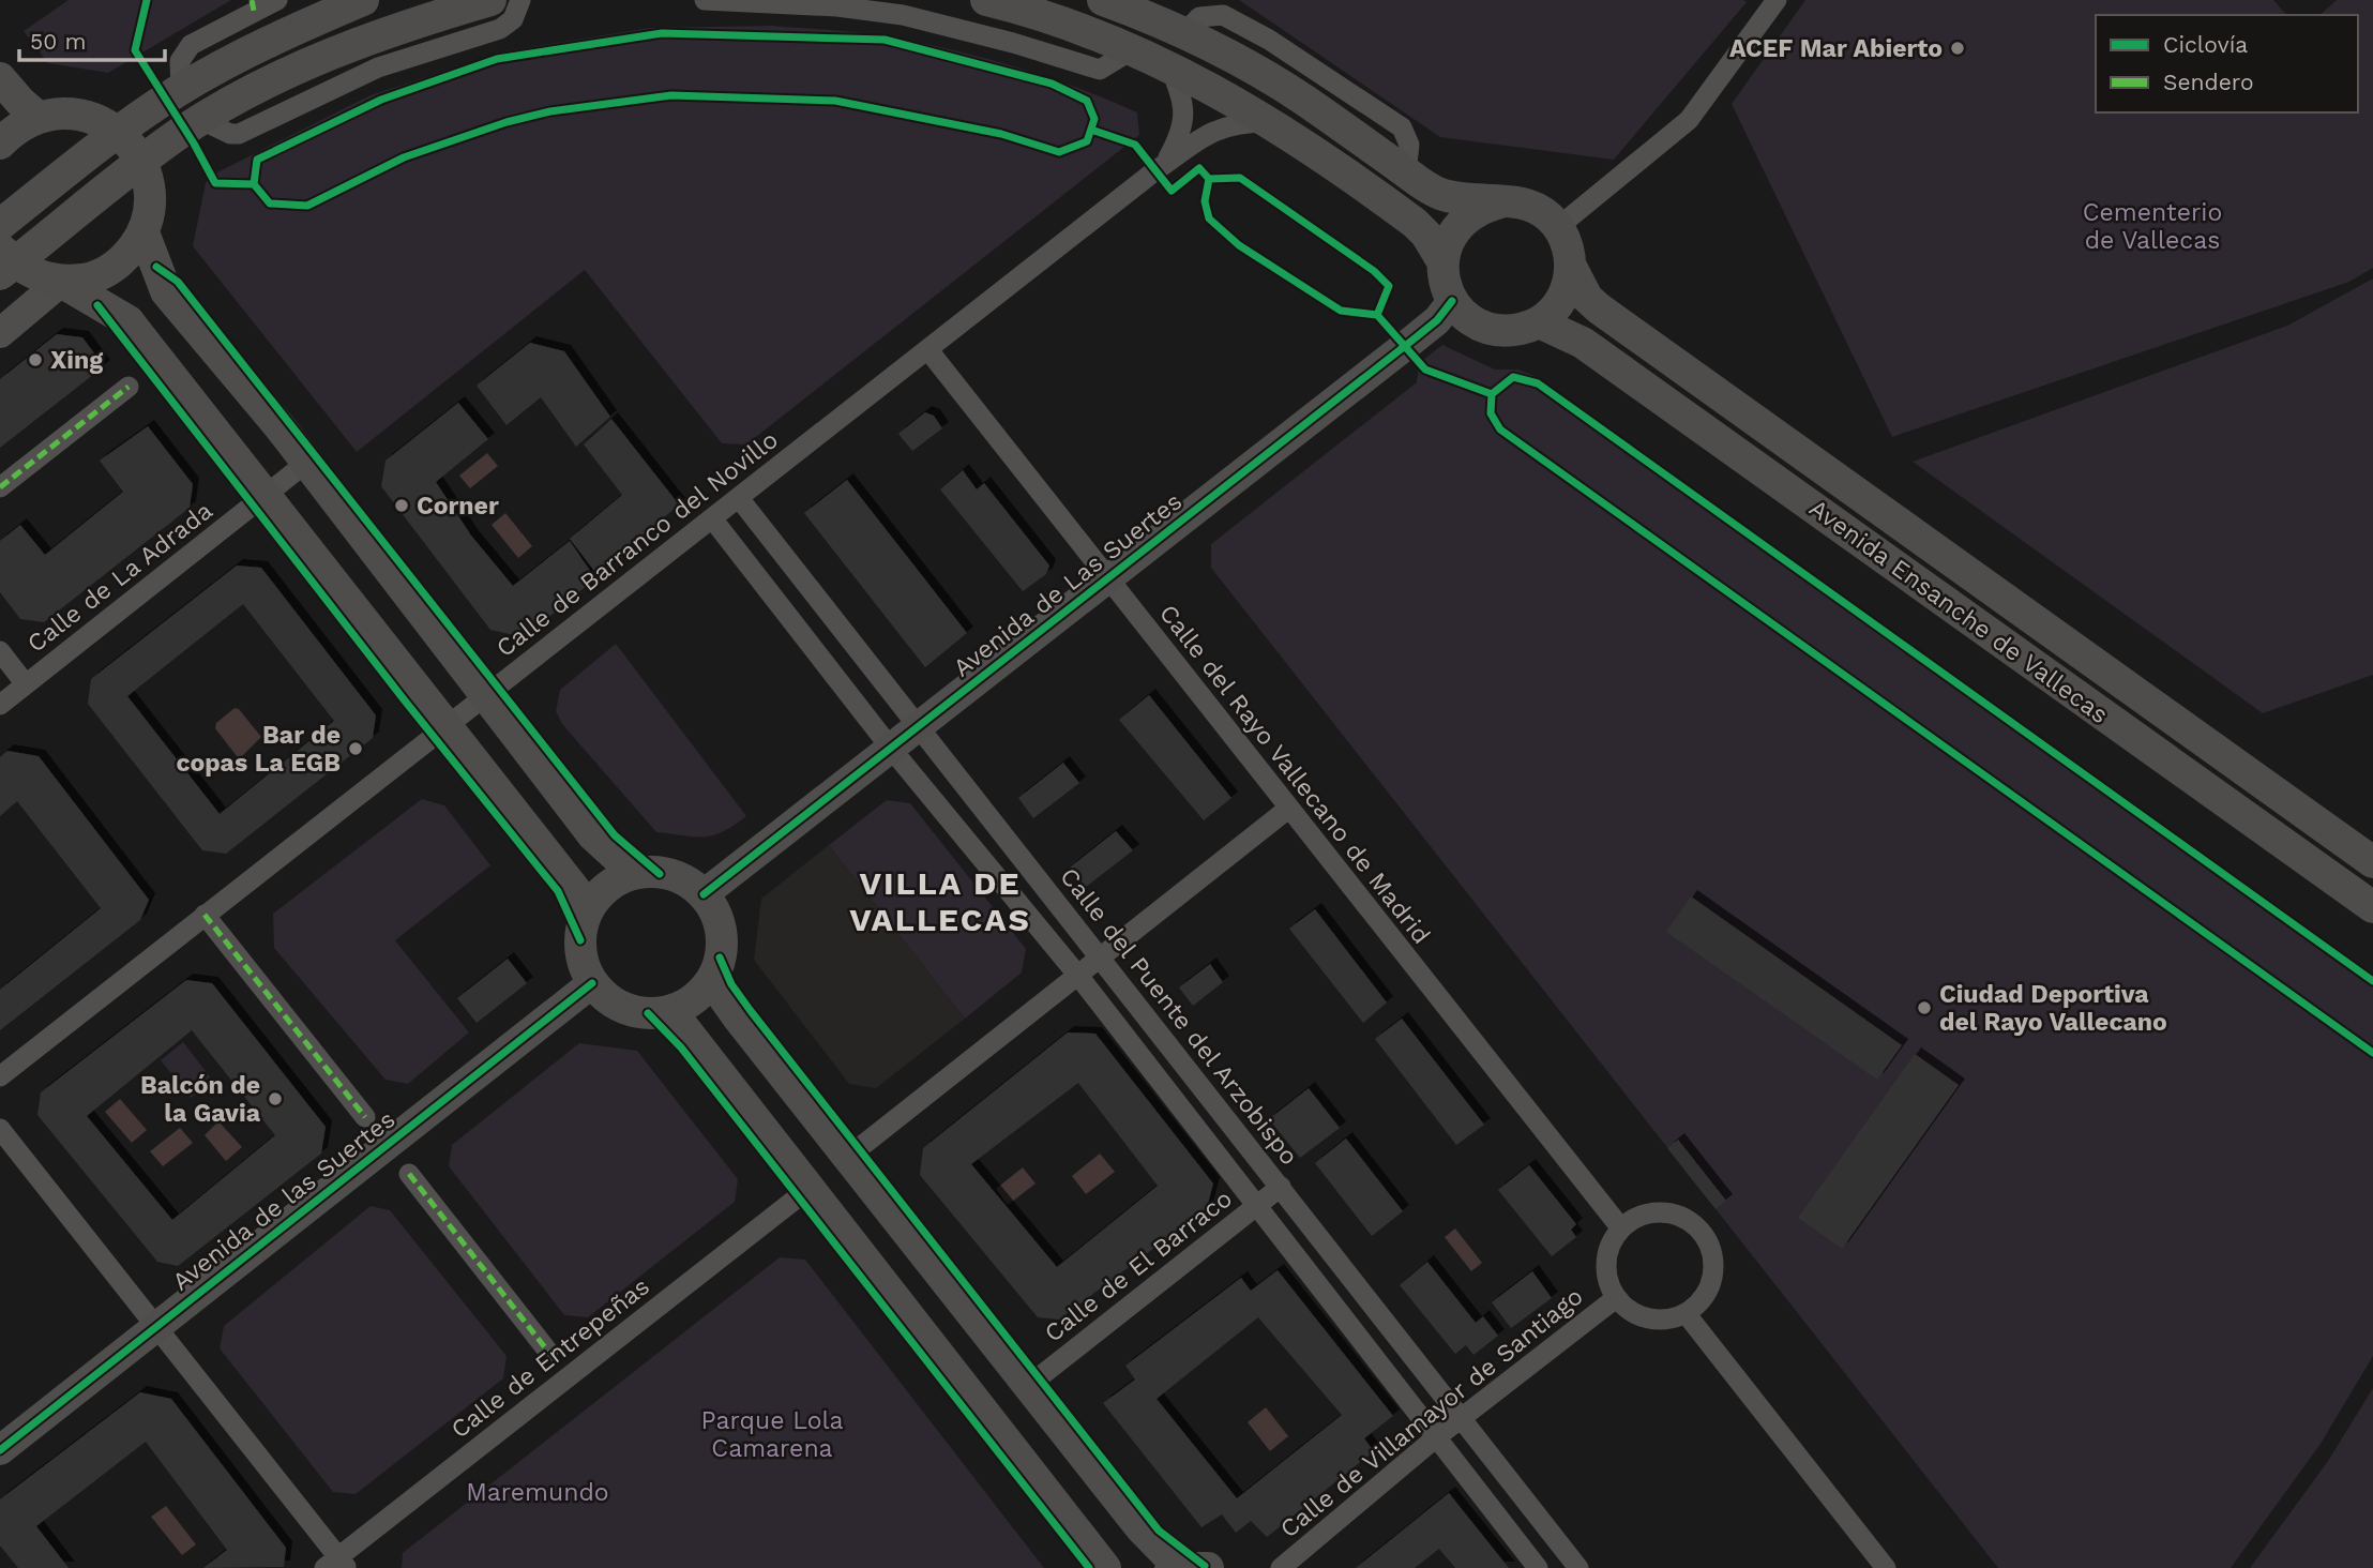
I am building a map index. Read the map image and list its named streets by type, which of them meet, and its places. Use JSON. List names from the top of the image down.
{
  "streets": {
    "main road": ["Avenida de Las Suertes", "Avenida Ensanche de Vallecas", "Avenida de las Suertes"],
    "street": [
      "Calle de Barranco del Novillo",
      "Calle de La Adrada",
      "Calle del Rayo Vallecano de Madrid",
      "Calle del Puente del Arzobispo",
      "Calle de El Barraco",
      "Calle de Entrepeñas",
      "Calle de Villamayor de Santiago"
    ]
  },
  "crossings": [
    ["Calle de Barranco del Novillo", "Calle del Rayo Vallecano de Madrid"],
    ["Calle de Barranco del Novillo", "Calle del Puente del Arzobispo"],
    ["Avenida de Las Suertes", "Avenida Ensanche de Vallecas"],
    ["Avenida de Las Suertes", "Calle del Rayo Vallecano de Madrid"],
    ["Avenida de Las Suertes", "Calle del Puente del Arzobispo"],
    ["Avenida de Las Suertes", "Avenida de las Suertes"],
    ["Calle del Rayo Vallecano de Madrid", "Calle de Villamayor de Santiago"],
    ["Calle del Puente del Arzobispo", "Calle de El Barraco"],
    ["Calle del Puente del Arzobispo", "Calle de Villamayor de Santiago"]
  ],
  "districts": ["VILLA DE VALLECAS"],
  "parks": ["Cementerio de Vallecas", "Parque Lola Camarena", "Maremundo"],
  "places": [
    "ACEF Mar Abierto",
    "Xing",
    "Corner",
    "Bar de copas La EGB",
    "Ciudad Deportiva del Rayo Vallecano",
    "Balcón de la Gavia"
  ],
  "legend": ["Ciclovía", "Sendero"],
  "scale_bar": "50 m"
}
